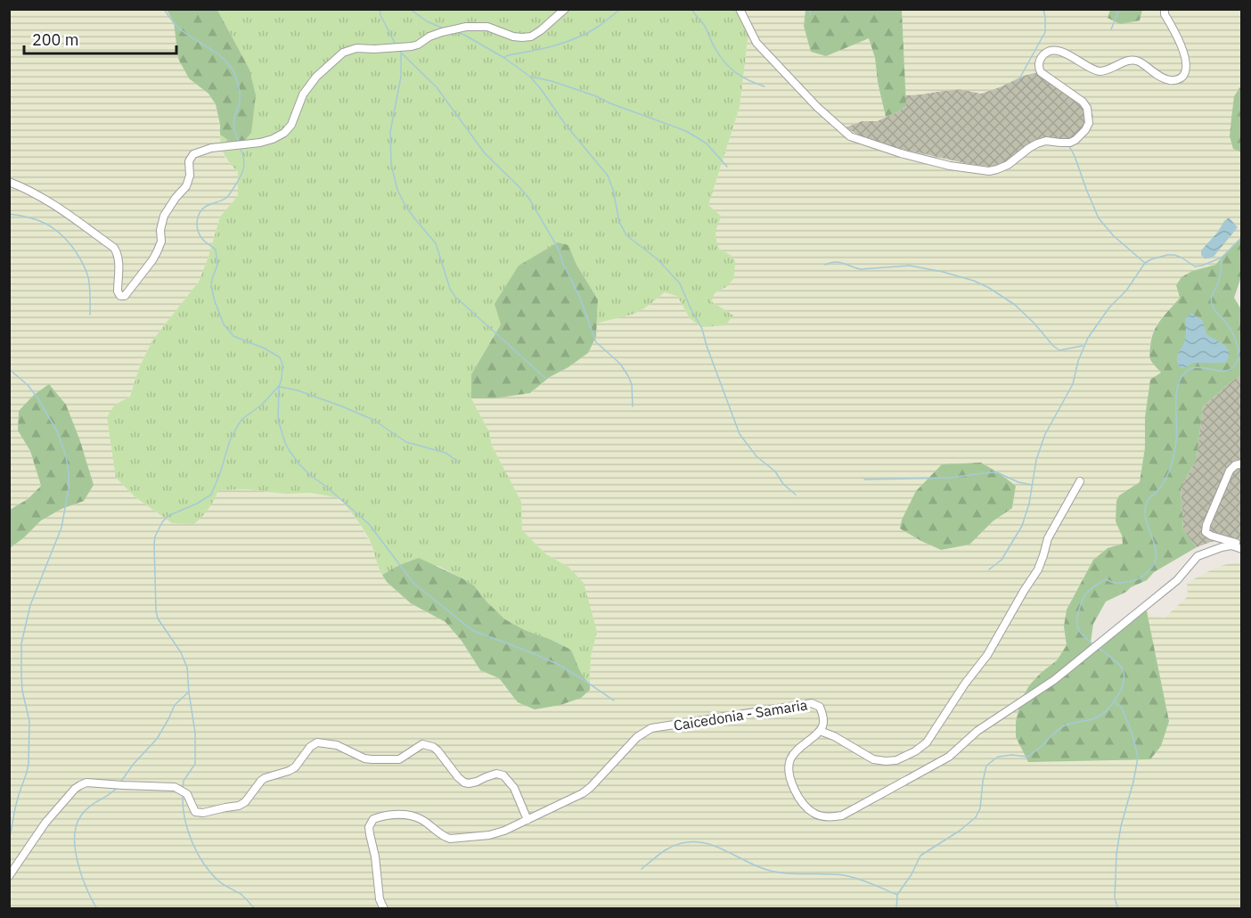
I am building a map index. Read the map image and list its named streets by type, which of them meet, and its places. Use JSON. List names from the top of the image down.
{
  "streets": {
    "street": ["Caicedonia - Samaria"]
  },
  "scale_bar": "200 m"
}
